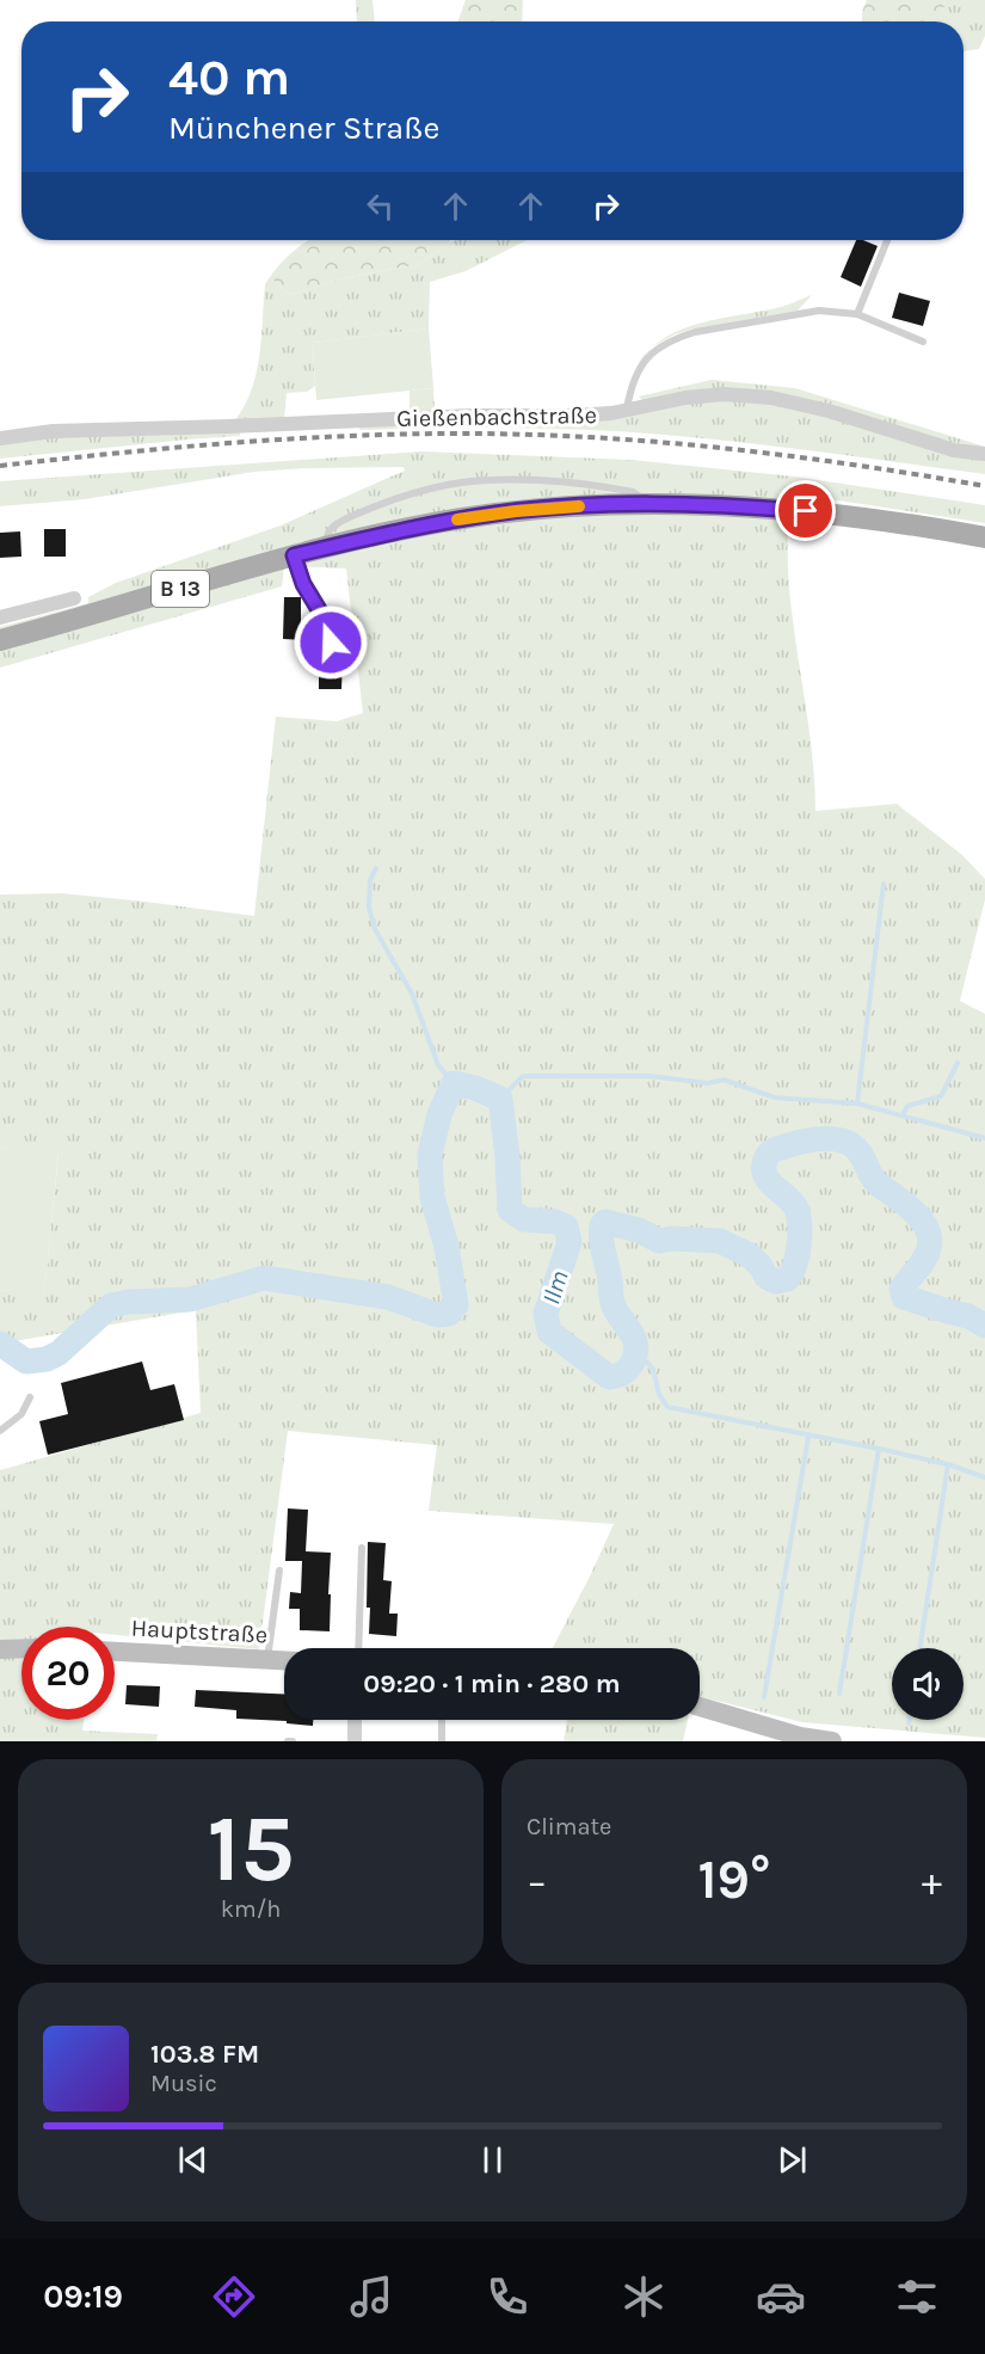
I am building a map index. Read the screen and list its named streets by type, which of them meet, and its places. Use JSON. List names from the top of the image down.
{
  "streets": {
    "main road": ["B 13"],
    "street": ["Gießenbachstraße", "Hauptstraße"]
  },
  "water": ["Ilm"],
  "page": {
    "turn": ["40 m", "Münchener Straße"],
    "limit": "20",
    "trip": "09:20 · 1 min · 280 m",
    "tile": [
      ["15", "km/h"],
      "Climate"
    ],
    "heat": ["−", "19°", "+"],
    "song": ["103.8 FM", "Music"],
    "tabs": "09:19"
  }
}
